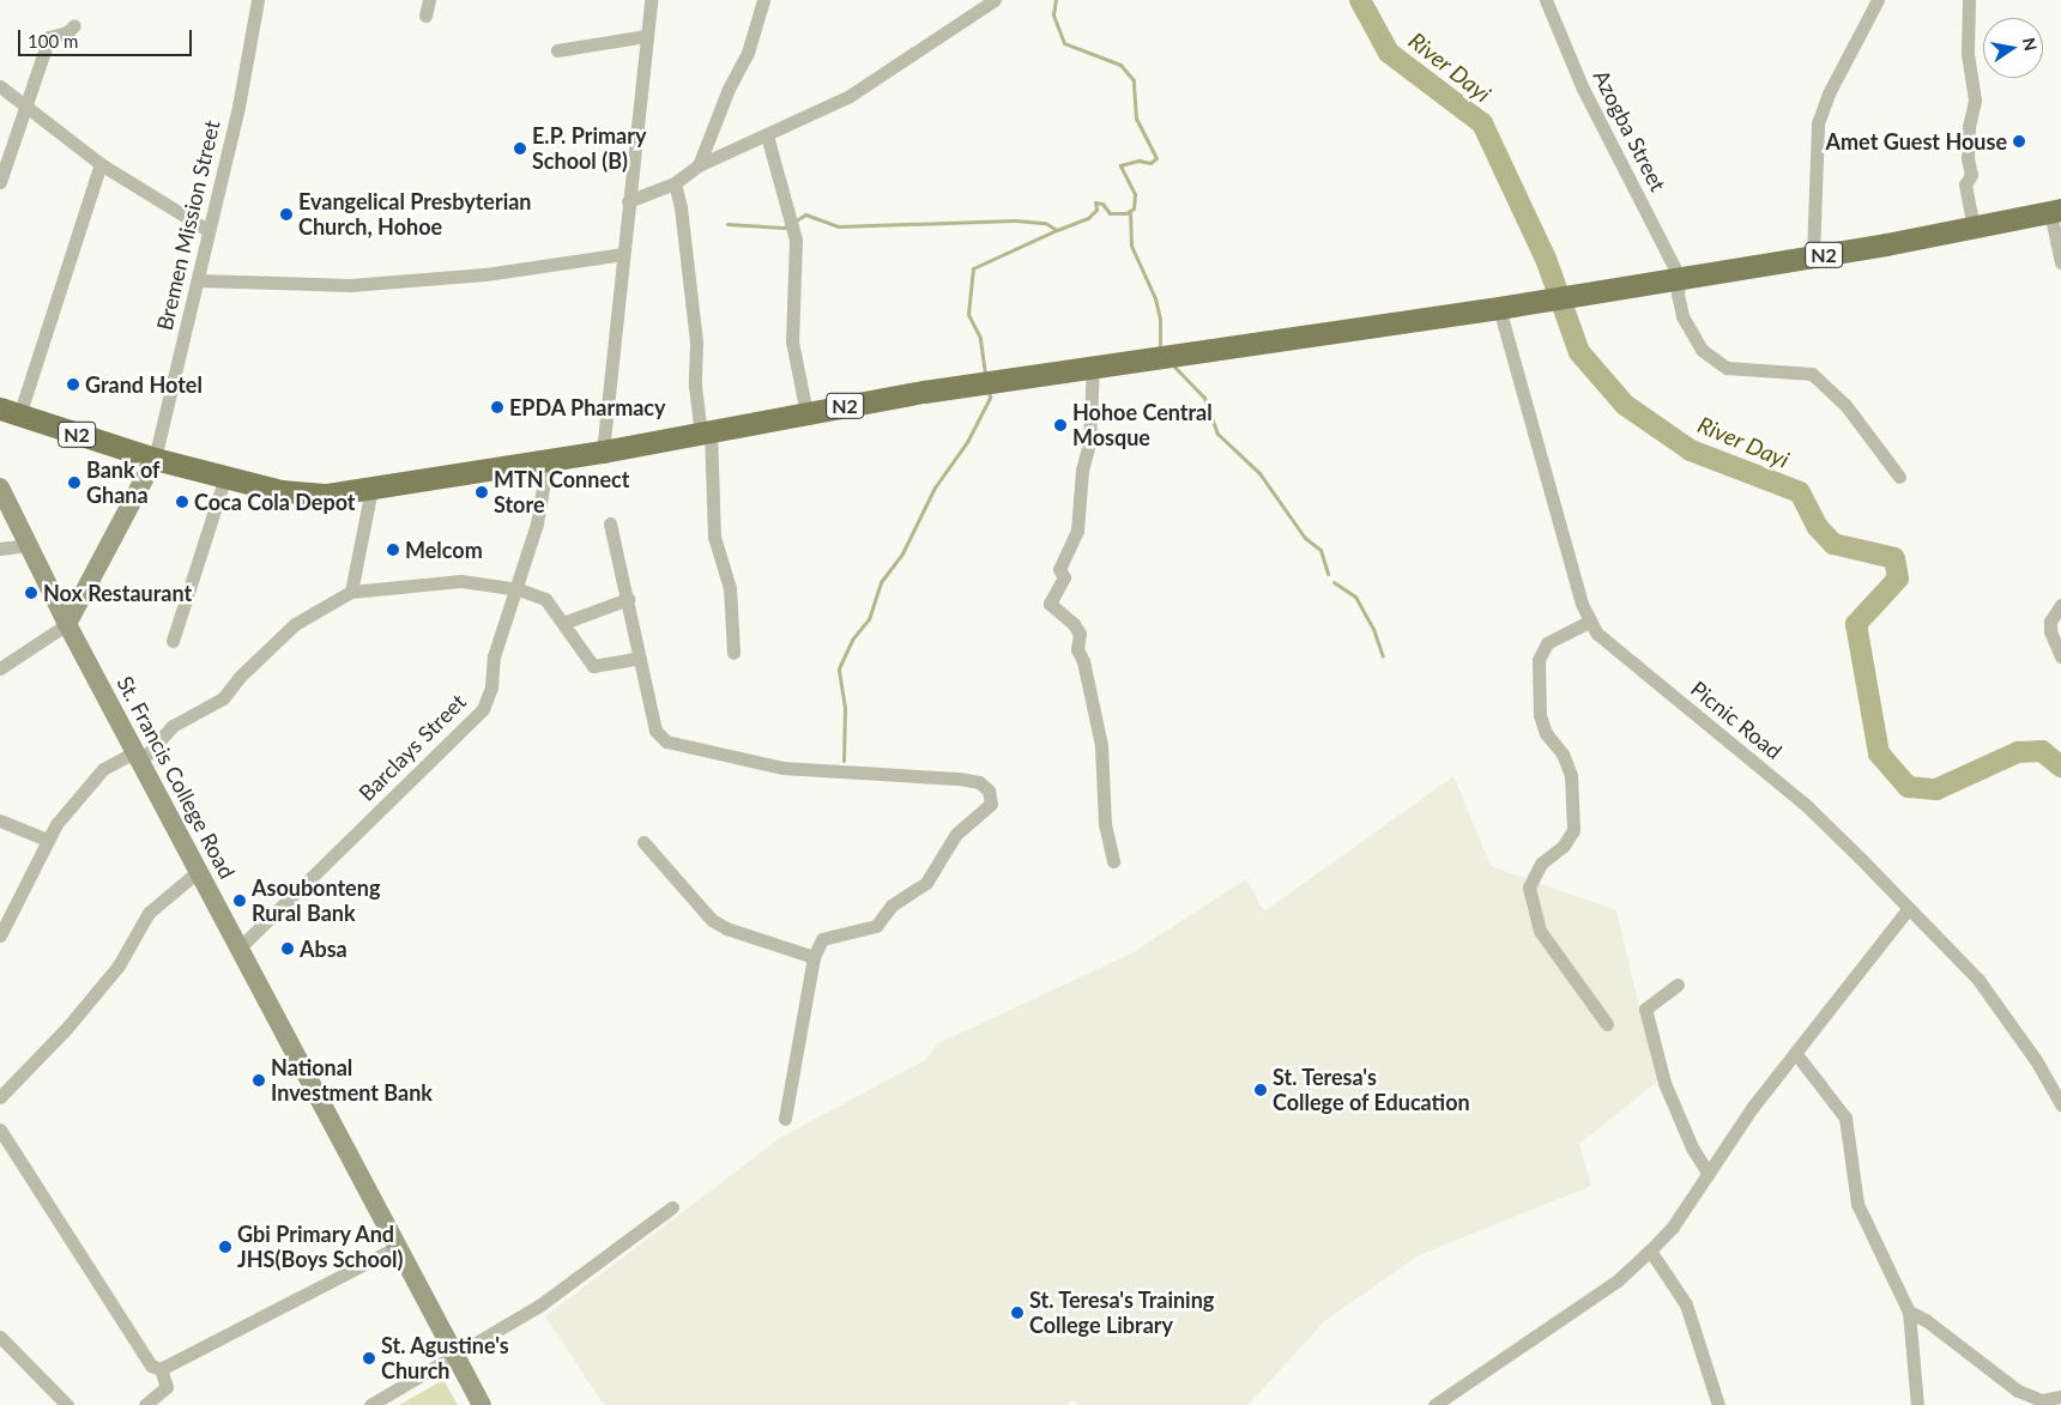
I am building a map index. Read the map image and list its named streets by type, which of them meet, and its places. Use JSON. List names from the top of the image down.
{
  "streets": {
    "highway": ["N2"],
    "main road": ["St. Francis College Road"],
    "street": [
      "Azogba Street",
      "Bremen Mission Street",
      "Picnic Road",
      "Barclays Street"
    ]
  },
  "crossings": [
    ["Azogba Street", "N2"],
    ["Bremen Mission Street", "N2"],
    ["N2", "Picnic Road"],
    ["N2", "Barclays Street"],
    ["Barclays Street", "St. Francis College Road"]
  ],
  "water": ["River Dayi"],
  "places": [
    "Amet Guest House",
    "E.P. Primary School (B)",
    "Evangelical Presbyterian Church, Hohoe",
    "Grand Hotel",
    "EPDA Pharmacy",
    "Hohoe Central Mosque",
    "Bank of Ghana",
    "MTN Connect Store",
    "Coca Cola Depot",
    "Melcom",
    "Nox Restaurant",
    "Asoubonteng Rural Bank",
    "Absa",
    "National Investment Bank",
    "St. Teresa's College of Education",
    "Gbi Primary And JHS(Boys School)",
    "St. Teresa's Training College Library",
    "St. Agustine's Church"
  ],
  "scale_bar": "100 m",
  "north": "right"
}
